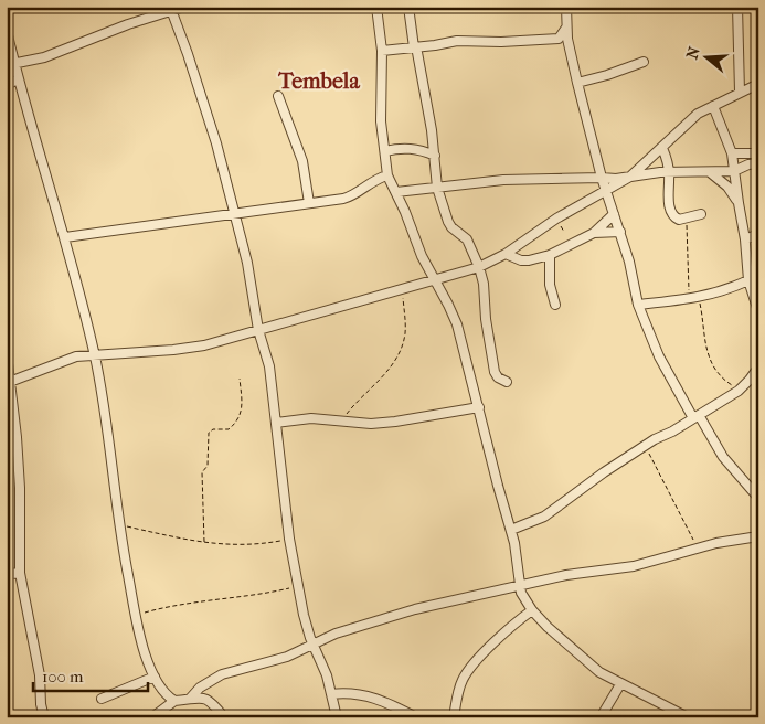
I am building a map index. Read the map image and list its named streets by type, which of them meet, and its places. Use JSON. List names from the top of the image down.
{
  "districts": ["Tembela"],
  "scale_bar": "100 m",
  "north": "left"
}
